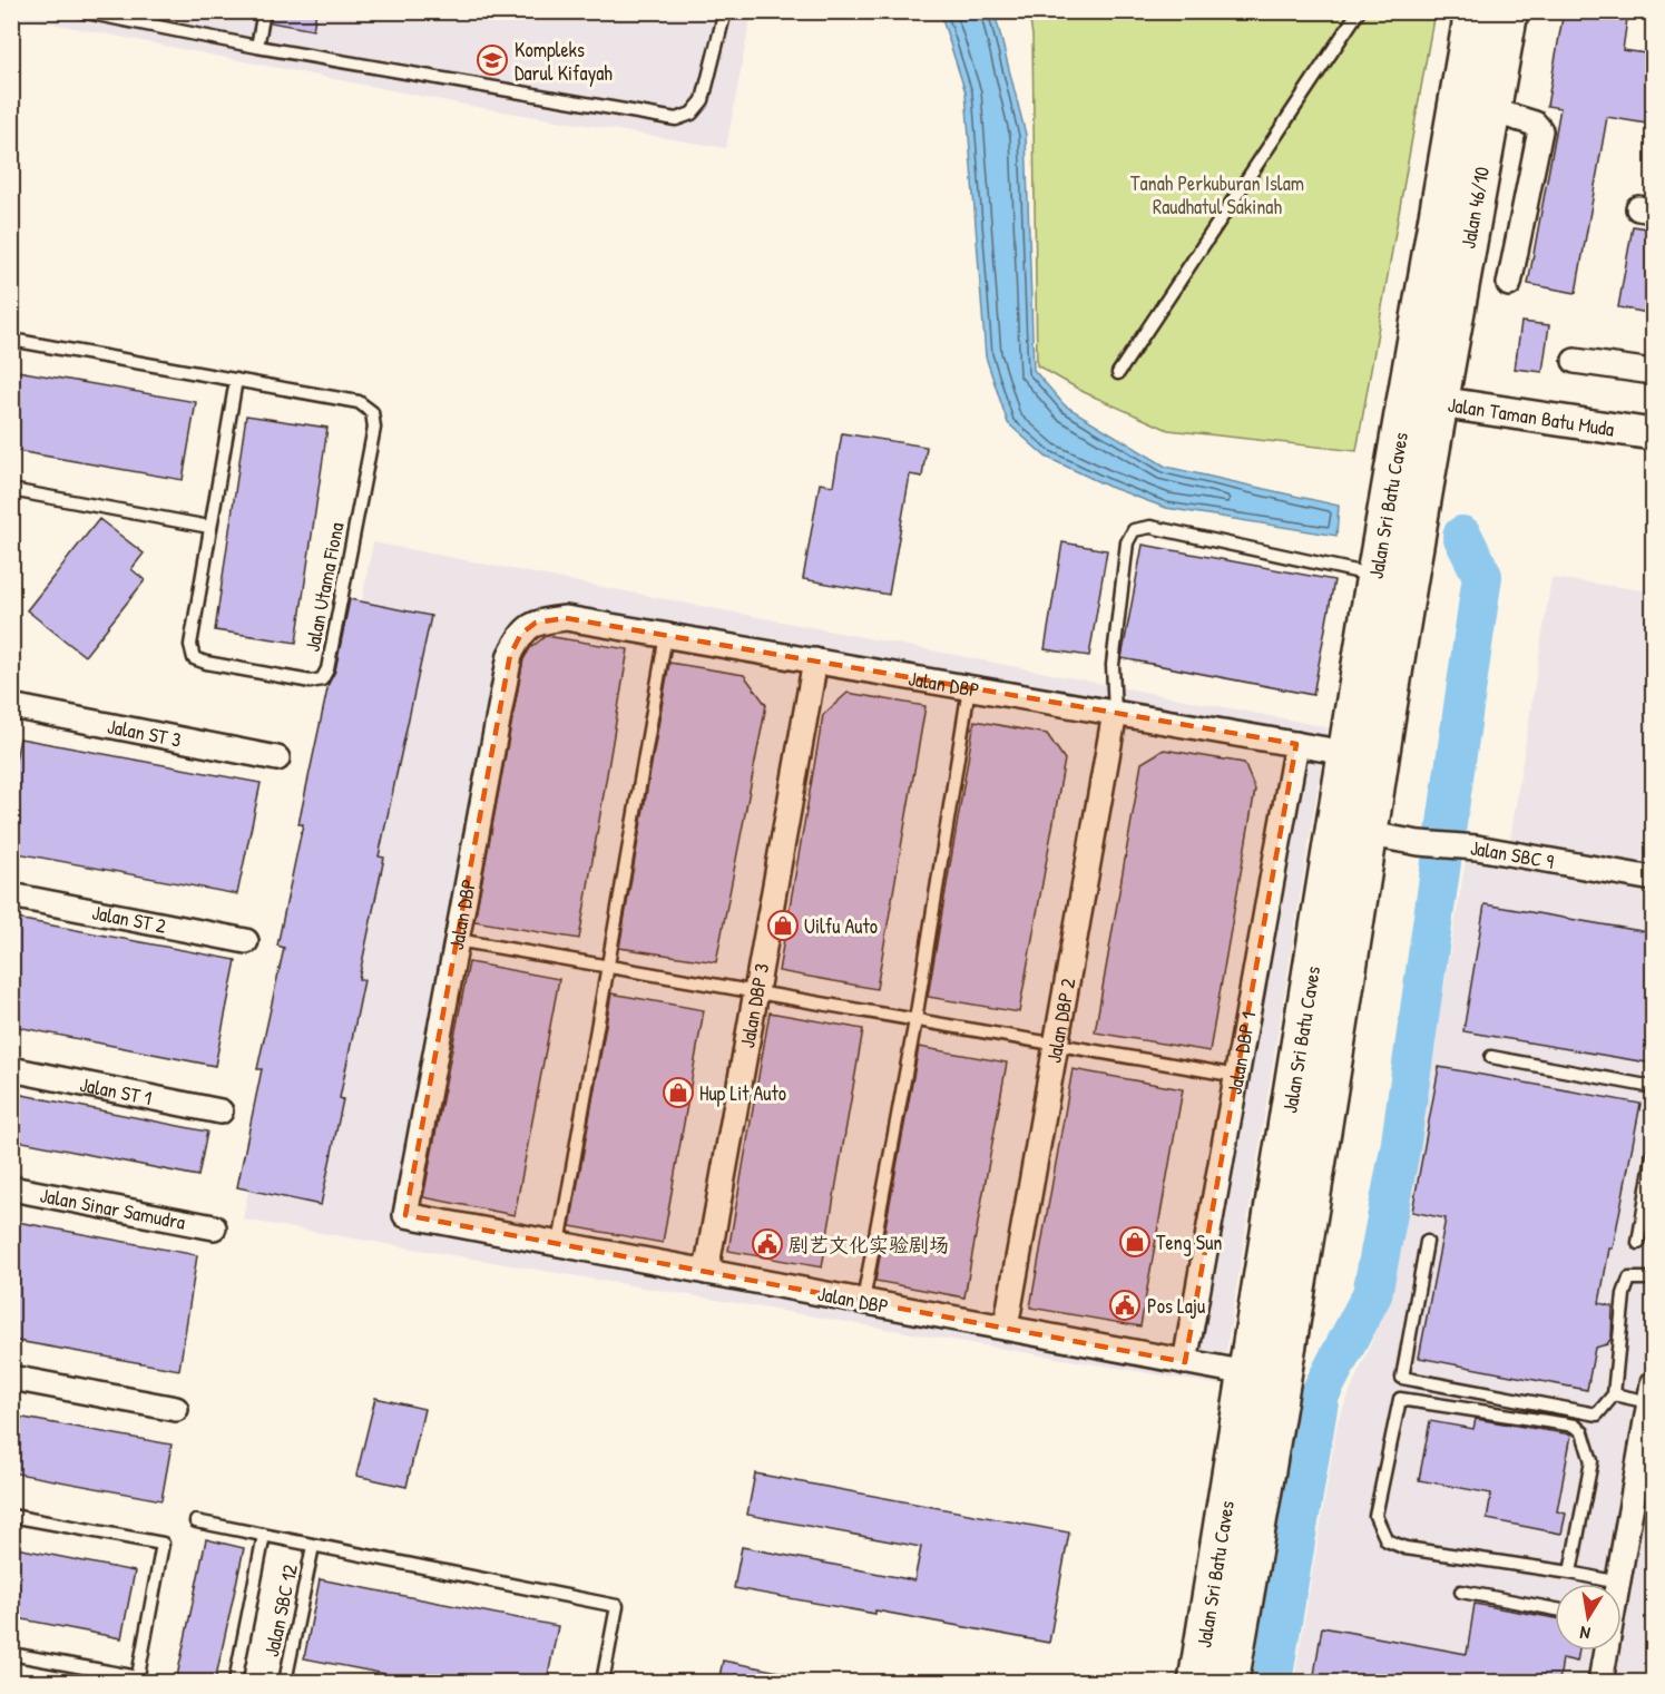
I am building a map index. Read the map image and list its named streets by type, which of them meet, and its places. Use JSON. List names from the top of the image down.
{
  "streets": {
    "main road": ["Jalan 46/10", "Jalan Sri Batu Caves"],
    "street": [
      "Jalan Taman Batu Muda",
      "Jalan DBP",
      "Jalan ST 3",
      "Jalan SBC 9",
      "Jalan ST 2",
      "Jalan DBP 3",
      "Jalan DBP 2",
      "Jalan DBP 1",
      "Jalan ST 1",
      "Jalan Sinar Samudra"
    ],
    "lane": ["Jalan Utama Fiona", "Jalan SBC 12"]
  },
  "crossings": [
    ["Jalan 46/10", "Jalan Taman Batu Muda"],
    ["Jalan 46/10", "Jalan Sri Batu Caves"],
    ["Jalan Taman Batu Muda", "Jalan Sri Batu Caves"],
    ["Jalan Sri Batu Caves", "Jalan DBP"],
    ["Jalan Sri Batu Caves", "Jalan SBC 9"],
    ["Jalan DBP", "Jalan DBP 3"],
    ["Jalan DBP", "Jalan DBP 2"],
    ["Jalan DBP", "Jalan DBP 1"]
  ],
  "parks": ["Tanah Perkuburan Islam Raudhatul Sakinah"],
  "places": {
    "school or university": ["Kompleks Darul Kifayah"],
    "shop": ["Uilfu Auto", "Hup Lit Auto", "Teng Sun"],
    "public building": ["剧艺文化实验剧场", "Pos Laju"]
  },
  "north": "bottom"
}
